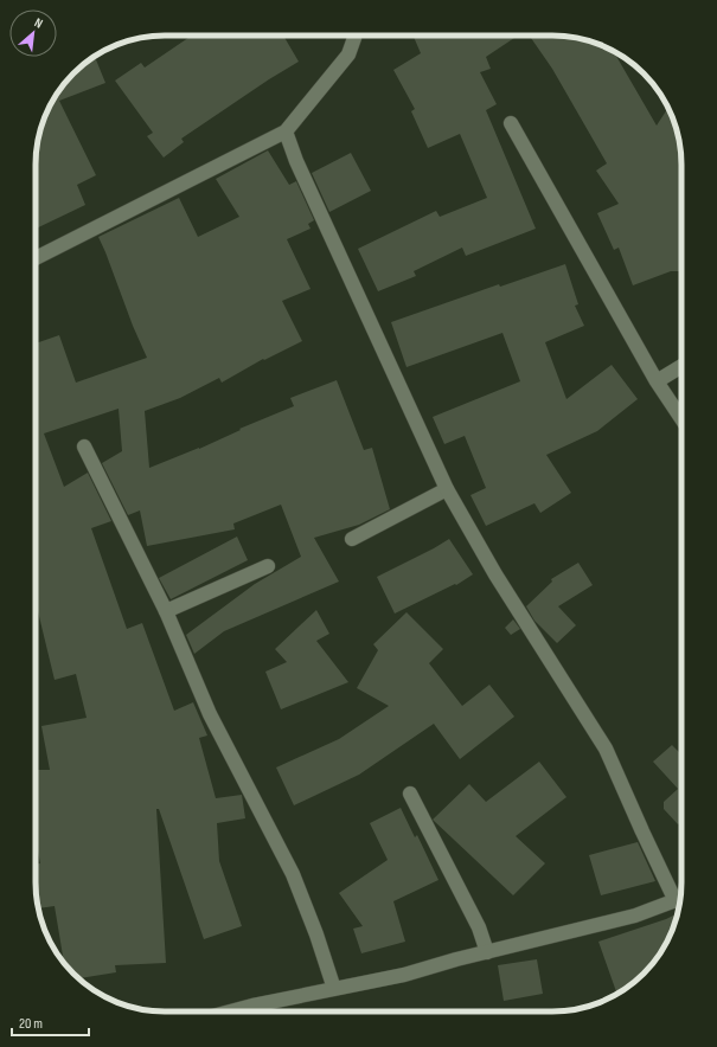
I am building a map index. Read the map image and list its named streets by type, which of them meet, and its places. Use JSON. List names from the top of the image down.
{
  "scale_bar": "20 m",
  "north": "top right"
}
